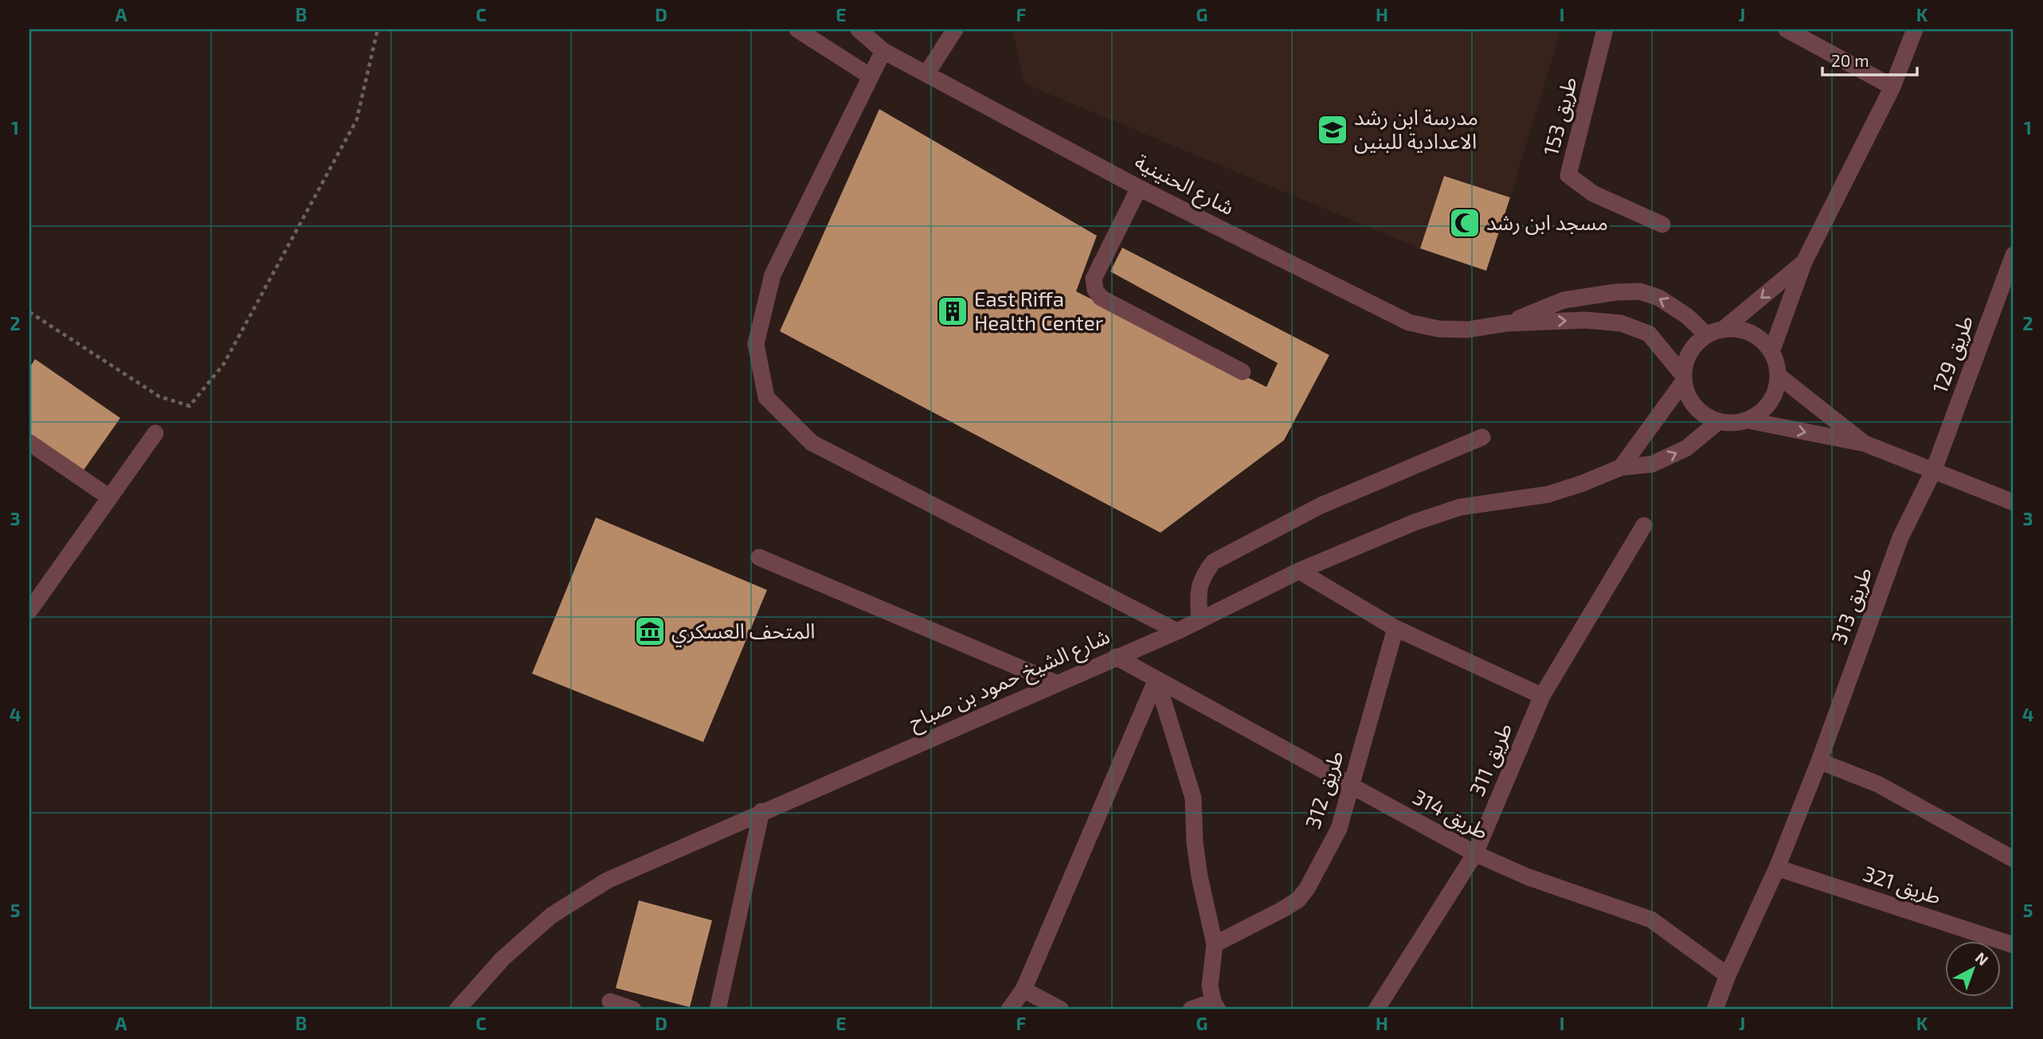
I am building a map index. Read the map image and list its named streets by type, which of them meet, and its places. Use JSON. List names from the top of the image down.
{
  "streets": {
    "street": [
      "طريق 153",
      "شارع الحنينية",
      "طريق 129",
      "طريق 313",
      "شارع الشيخ حمود بن صباح",
      "طريق 311",
      "طريق 312",
      "طريق 314",
      "طريق 321"
    ]
  },
  "crossings": [
    ["شارع الحنينية", "شارع الشيخ حمود بن صباح"],
    ["طريق 129", "طريق 313"],
    ["طريق 313", "طريق 314"],
    ["طريق 313", "طريق 321"],
    ["شارع الشيخ حمود بن صباح", "طريق 314"],
    ["طريق 311", "طريق 314"],
    ["طريق 312", "طريق 314"]
  ],
  "places": {
    "school or university": ["مدرسة ابن رشد الاعدادية للبنين"],
    "mosque": ["مسجد ابن رشد"],
    "building": ["East Riffa Health Center"],
    "museum": ["المتحف العسكري"]
  },
  "scale_bar": "20 m",
  "north": "top right",
  "grid": {
    "columns": [
      "A",
      "B",
      "C",
      "D",
      "E",
      "F",
      "G",
      "H",
      "I",
      "J",
      "K"
    ],
    "rows": [
      "1",
      "2",
      "3",
      "4",
      "5"
    ]
  }
}
